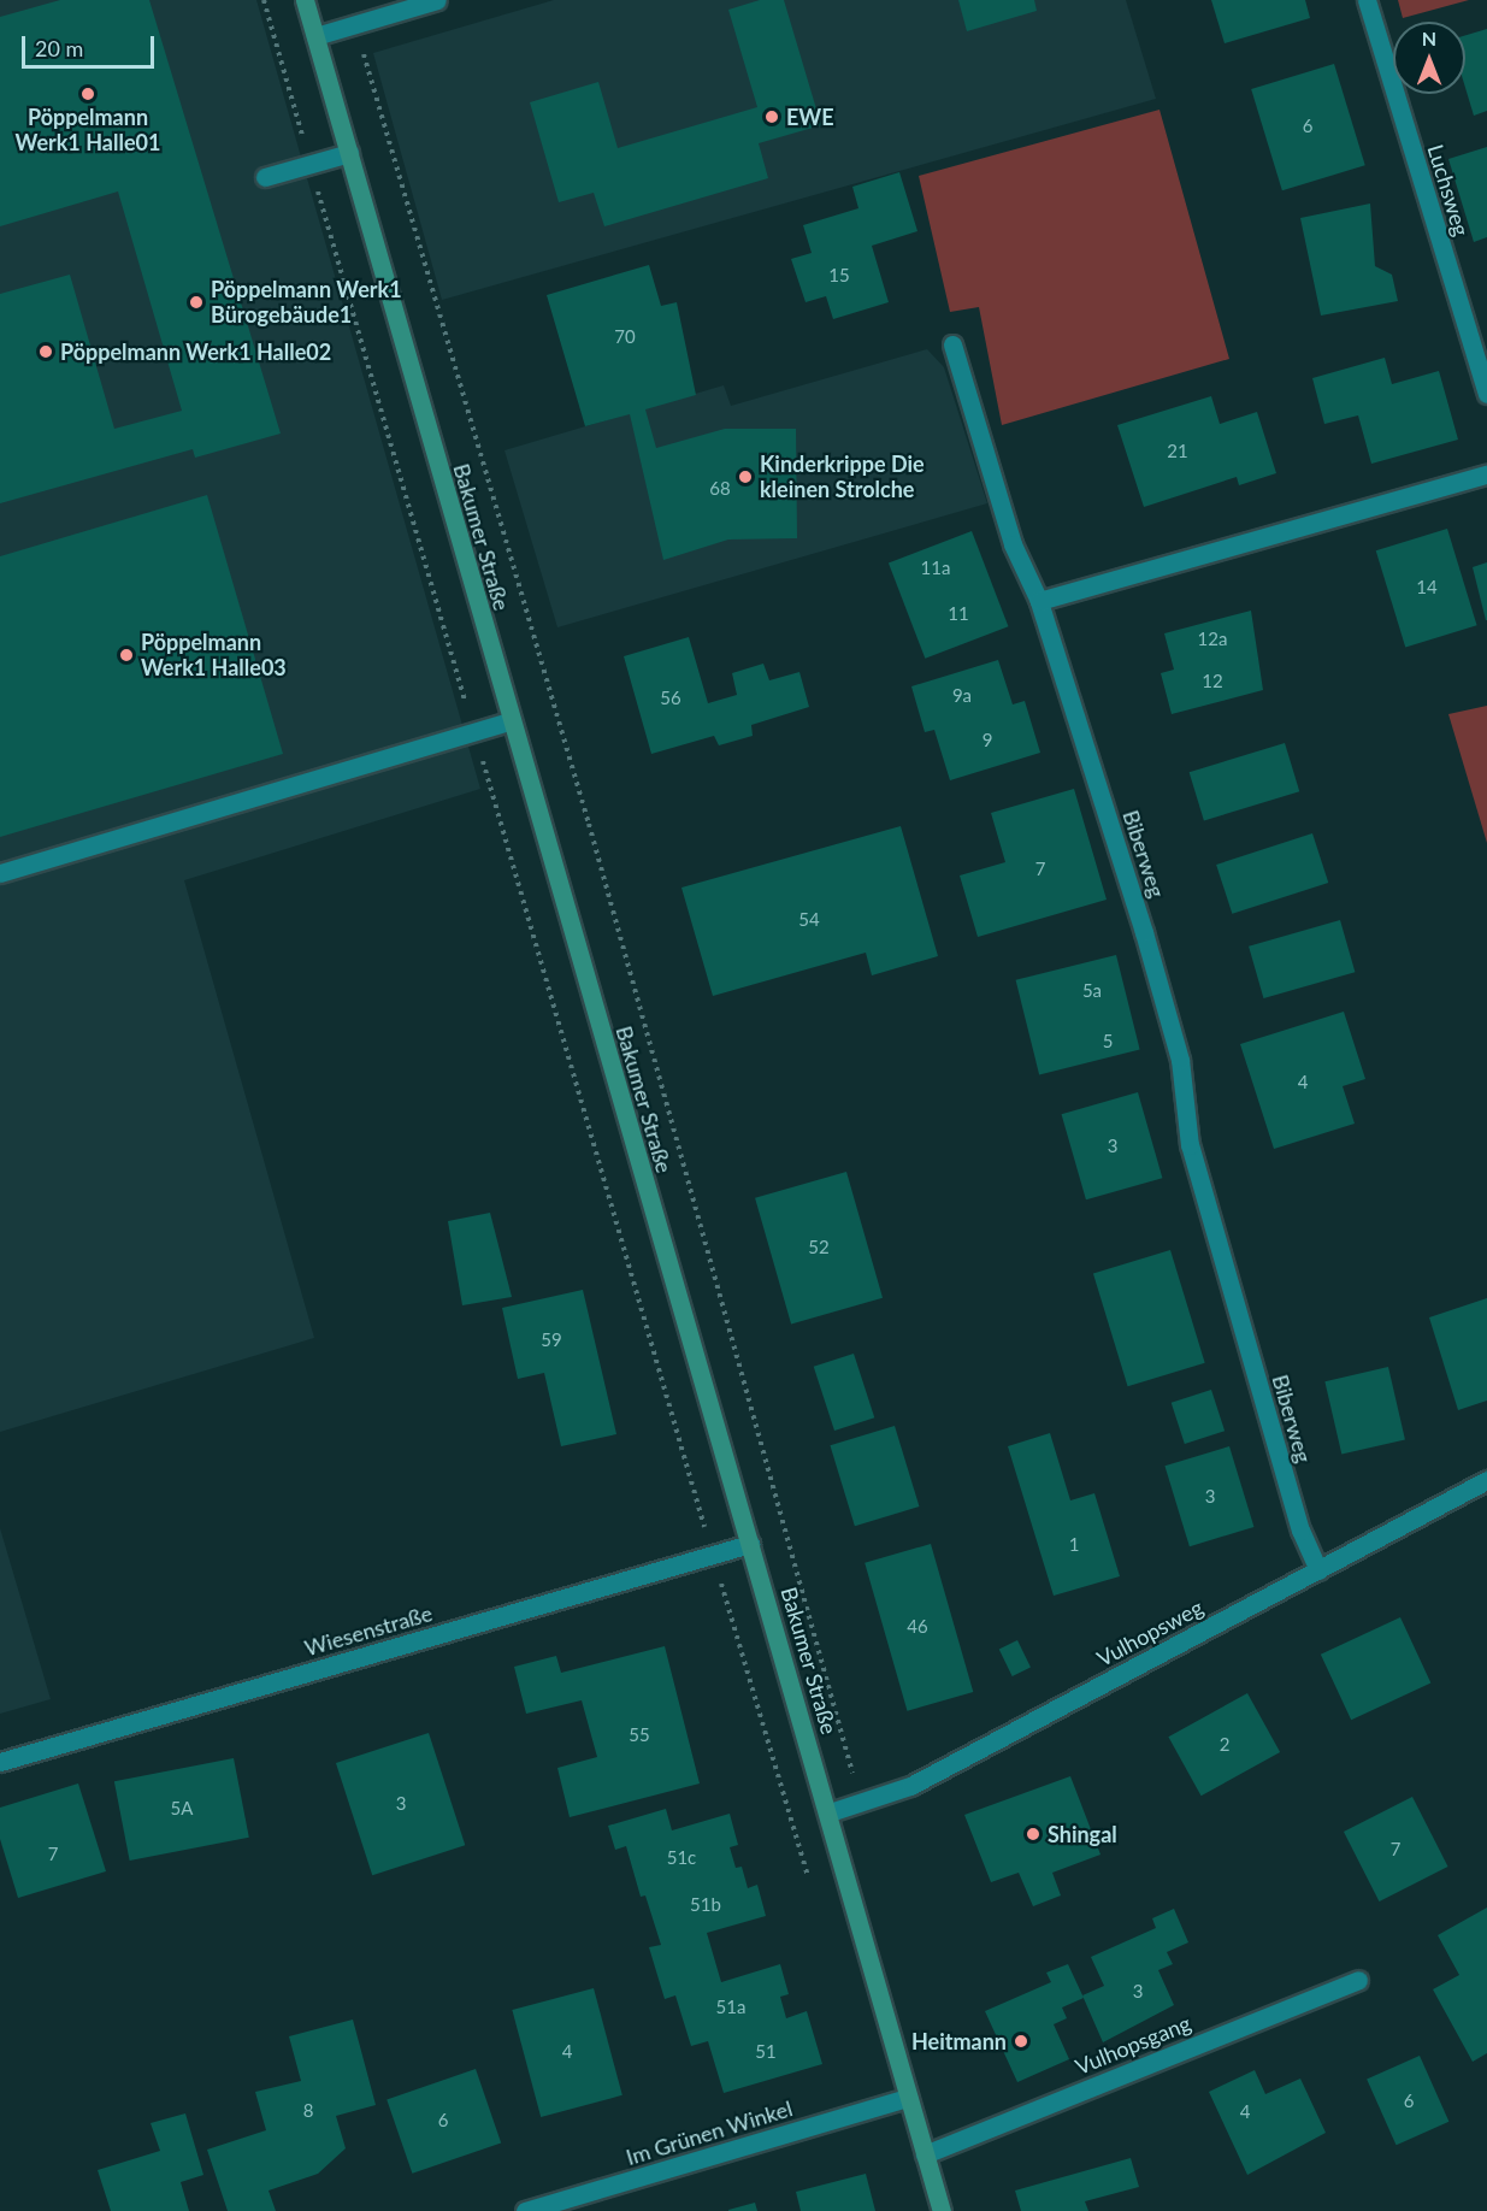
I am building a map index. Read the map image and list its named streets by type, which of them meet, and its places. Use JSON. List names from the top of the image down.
{
  "streets": {
    "main road": ["Bakumer Straße"],
    "street": [
      "Luchsweg",
      "Biberweg",
      "Wiesenstraße",
      "Vulhopsweg",
      "Vulhopsgang",
      "Im Grünen Winkel"
    ]
  },
  "crossings": [
    ["Bakumer Straße", "Wiesenstraße"],
    ["Bakumer Straße", "Vulhopsweg"],
    ["Bakumer Straße", "Vulhopsgang"],
    ["Bakumer Straße", "Im Grünen Winkel"],
    ["Biberweg", "Vulhopsweg"]
  ],
  "places": [
    "Pöppelmann Werk1 Halle01",
    "EWE",
    "Pöppelmann Werk1 Bürogebäude1",
    "Pöppelmann Werk1 Halle02",
    "Kinderkrippe Die kleinen Strolche",
    "Pöppelmann Werk1 Halle03",
    "Shingal",
    "Heitmann"
  ],
  "house_numbers": [
    "6",
    "15",
    "70",
    "21",
    "68",
    "11a",
    "14",
    "11",
    "12a",
    "12",
    "9a",
    "56",
    "9",
    "7",
    "54",
    "5a",
    "5",
    "4",
    "3",
    "52",
    "59",
    "3",
    "1",
    "46",
    "55",
    "2",
    "3",
    "5A",
    "7",
    "7",
    "51c",
    "51b",
    "3",
    "51a",
    "4",
    "51",
    "6",
    "8",
    "4",
    "6"
  ],
  "scale_bar": "20 m",
  "north": "top"
}
